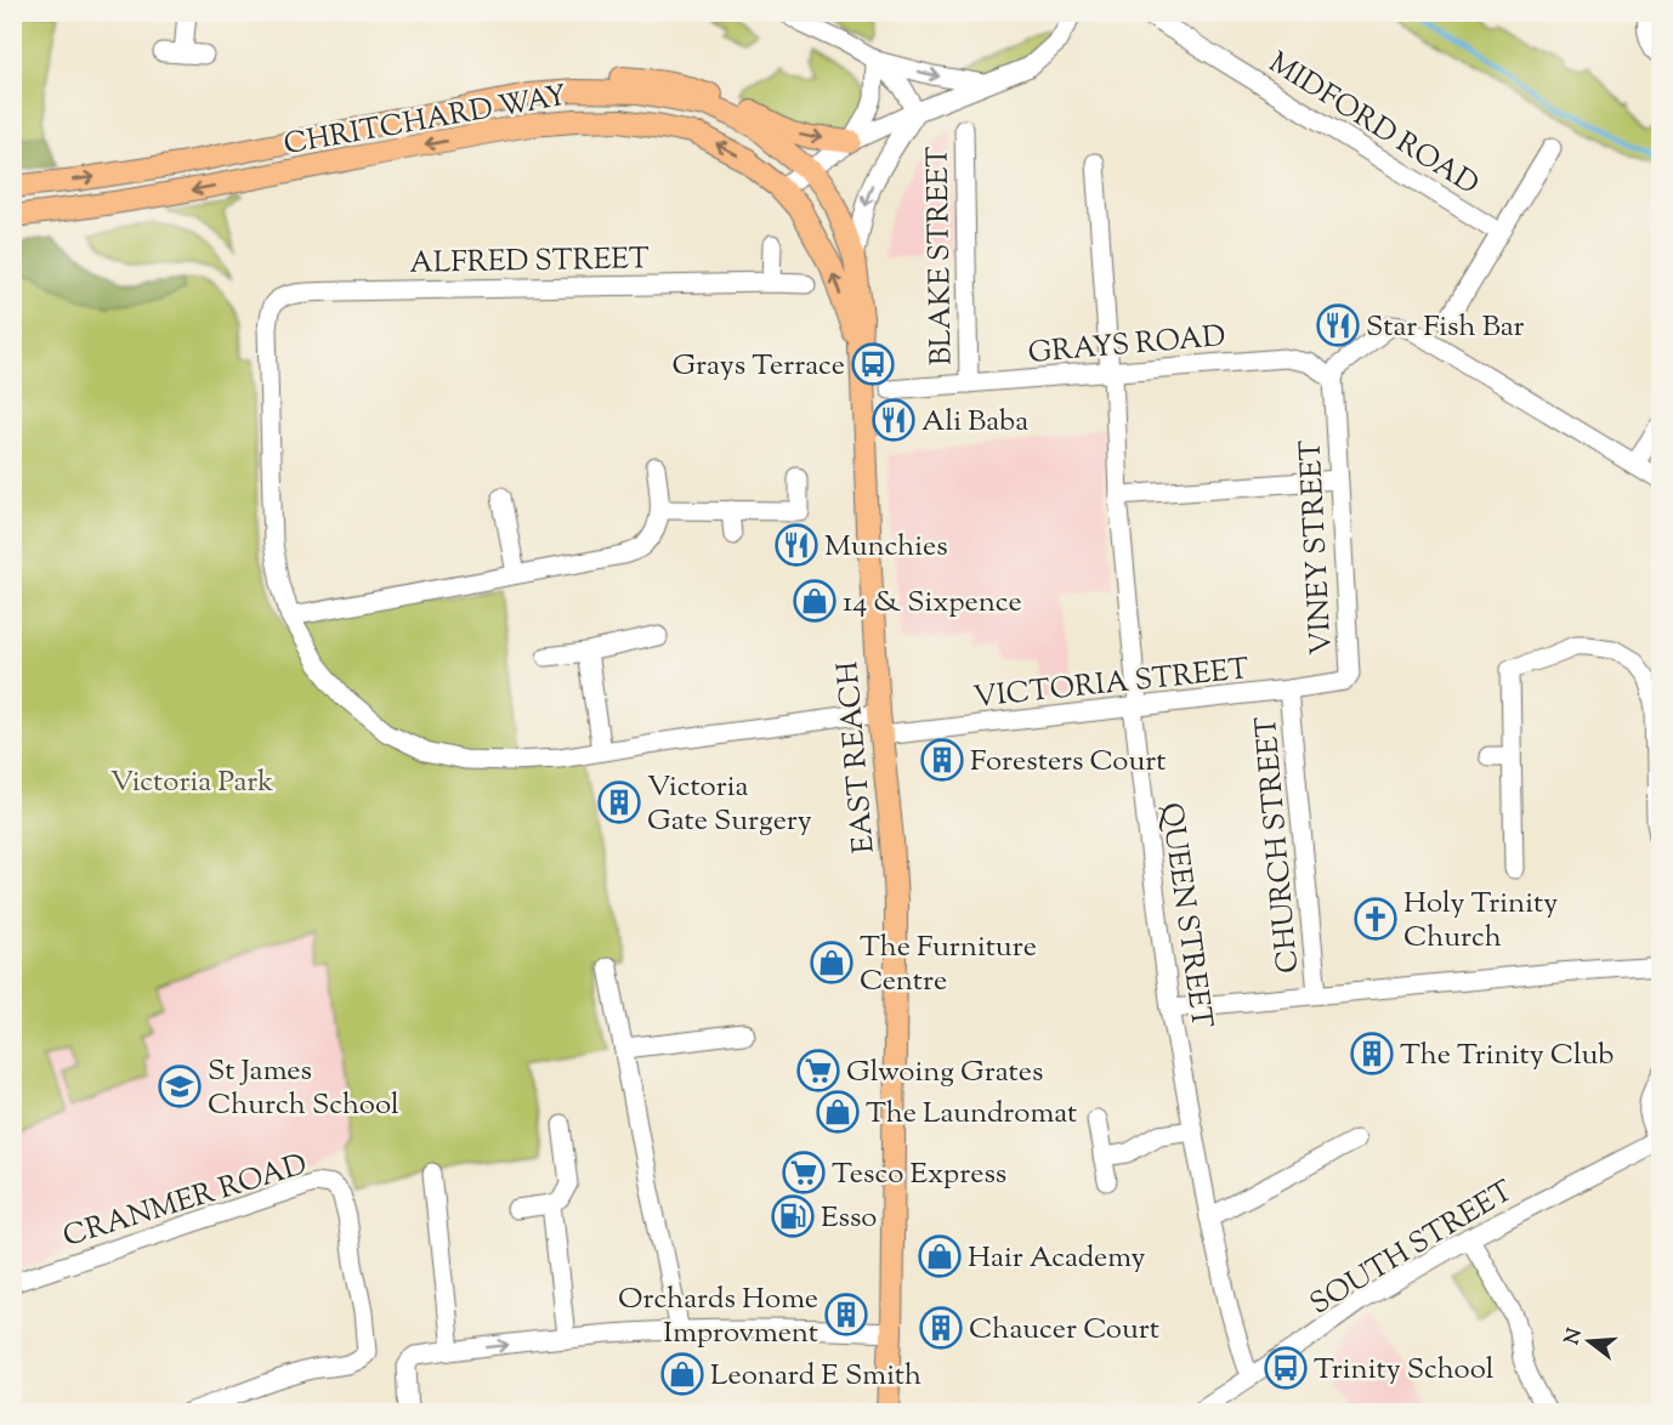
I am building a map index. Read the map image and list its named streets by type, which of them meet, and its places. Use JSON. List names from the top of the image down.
{
  "streets": {
    "main road": ["CHRITCHARD WAY", "EAST REACH"],
    "street": [
      "MIDFORD ROAD",
      "BLAKE STREET",
      "ALFRED STREET",
      "GRAYS ROAD",
      "VINEY STREET",
      "VICTORIA STREET",
      "CHURCH STREET",
      "QUEEN STREET",
      "CRANMER ROAD",
      "SOUTH STREET"
    ]
  },
  "crossings": [
    ["CHRITCHARD WAY", "EAST REACH"],
    ["BLAKE STREET", "GRAYS ROAD"],
    ["GRAYS ROAD", "VINEY STREET"],
    ["GRAYS ROAD", "QUEEN STREET"],
    ["VINEY STREET", "VICTORIA STREET"],
    ["VICTORIA STREET", "EAST REACH"],
    ["VICTORIA STREET", "CHURCH STREET"],
    ["VICTORIA STREET", "QUEEN STREET"],
    ["QUEEN STREET", "SOUTH STREET"]
  ],
  "parks": ["Victoria Park"],
  "places": {
    "restaurant": ["Star Fish Bar", "Ali Baba", "Munchies"],
    "bus stop": ["Grays Terrace", "Trinity School"],
    "shop": [
      "14 & Sixpence",
      "The Furniture Centre",
      "The Laundromat",
      "Hair Academy",
      "Leonard E Smith"
    ],
    "building": [
      "Foresters Court",
      "Victoria Gate Surgery",
      "The Trinity Club",
      "Orchards Home Improvment",
      "Chaucer Court"
    ],
    "church": ["Holy Trinity Church"],
    "supermarket": ["Glwoing Grates", "Tesco Express"],
    "school or university": ["St James Church School"],
    "fuel station": ["Esso"]
  },
  "north": "left"
}
